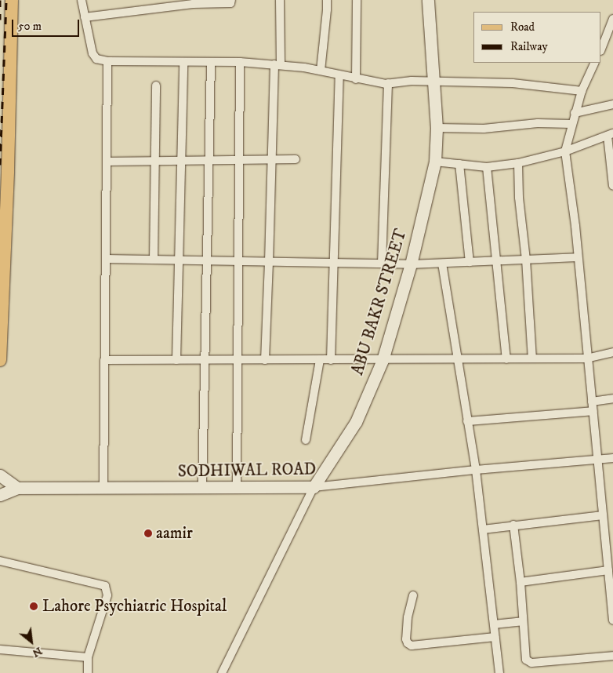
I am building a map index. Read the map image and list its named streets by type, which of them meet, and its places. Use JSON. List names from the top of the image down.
{
  "streets": {
    "street": ["ABU BAKR STREET", "SODHIWAL ROAD"]
  },
  "crossings": [
    ["ABU BAKR STREET", "SODHIWAL ROAD"]
  ],
  "places": ["aamir", "Lahore Psychiatric Hospital"],
  "legend": ["Road", "Railway"],
  "scale_bar": "50 m",
  "north": "bottom right"
}
